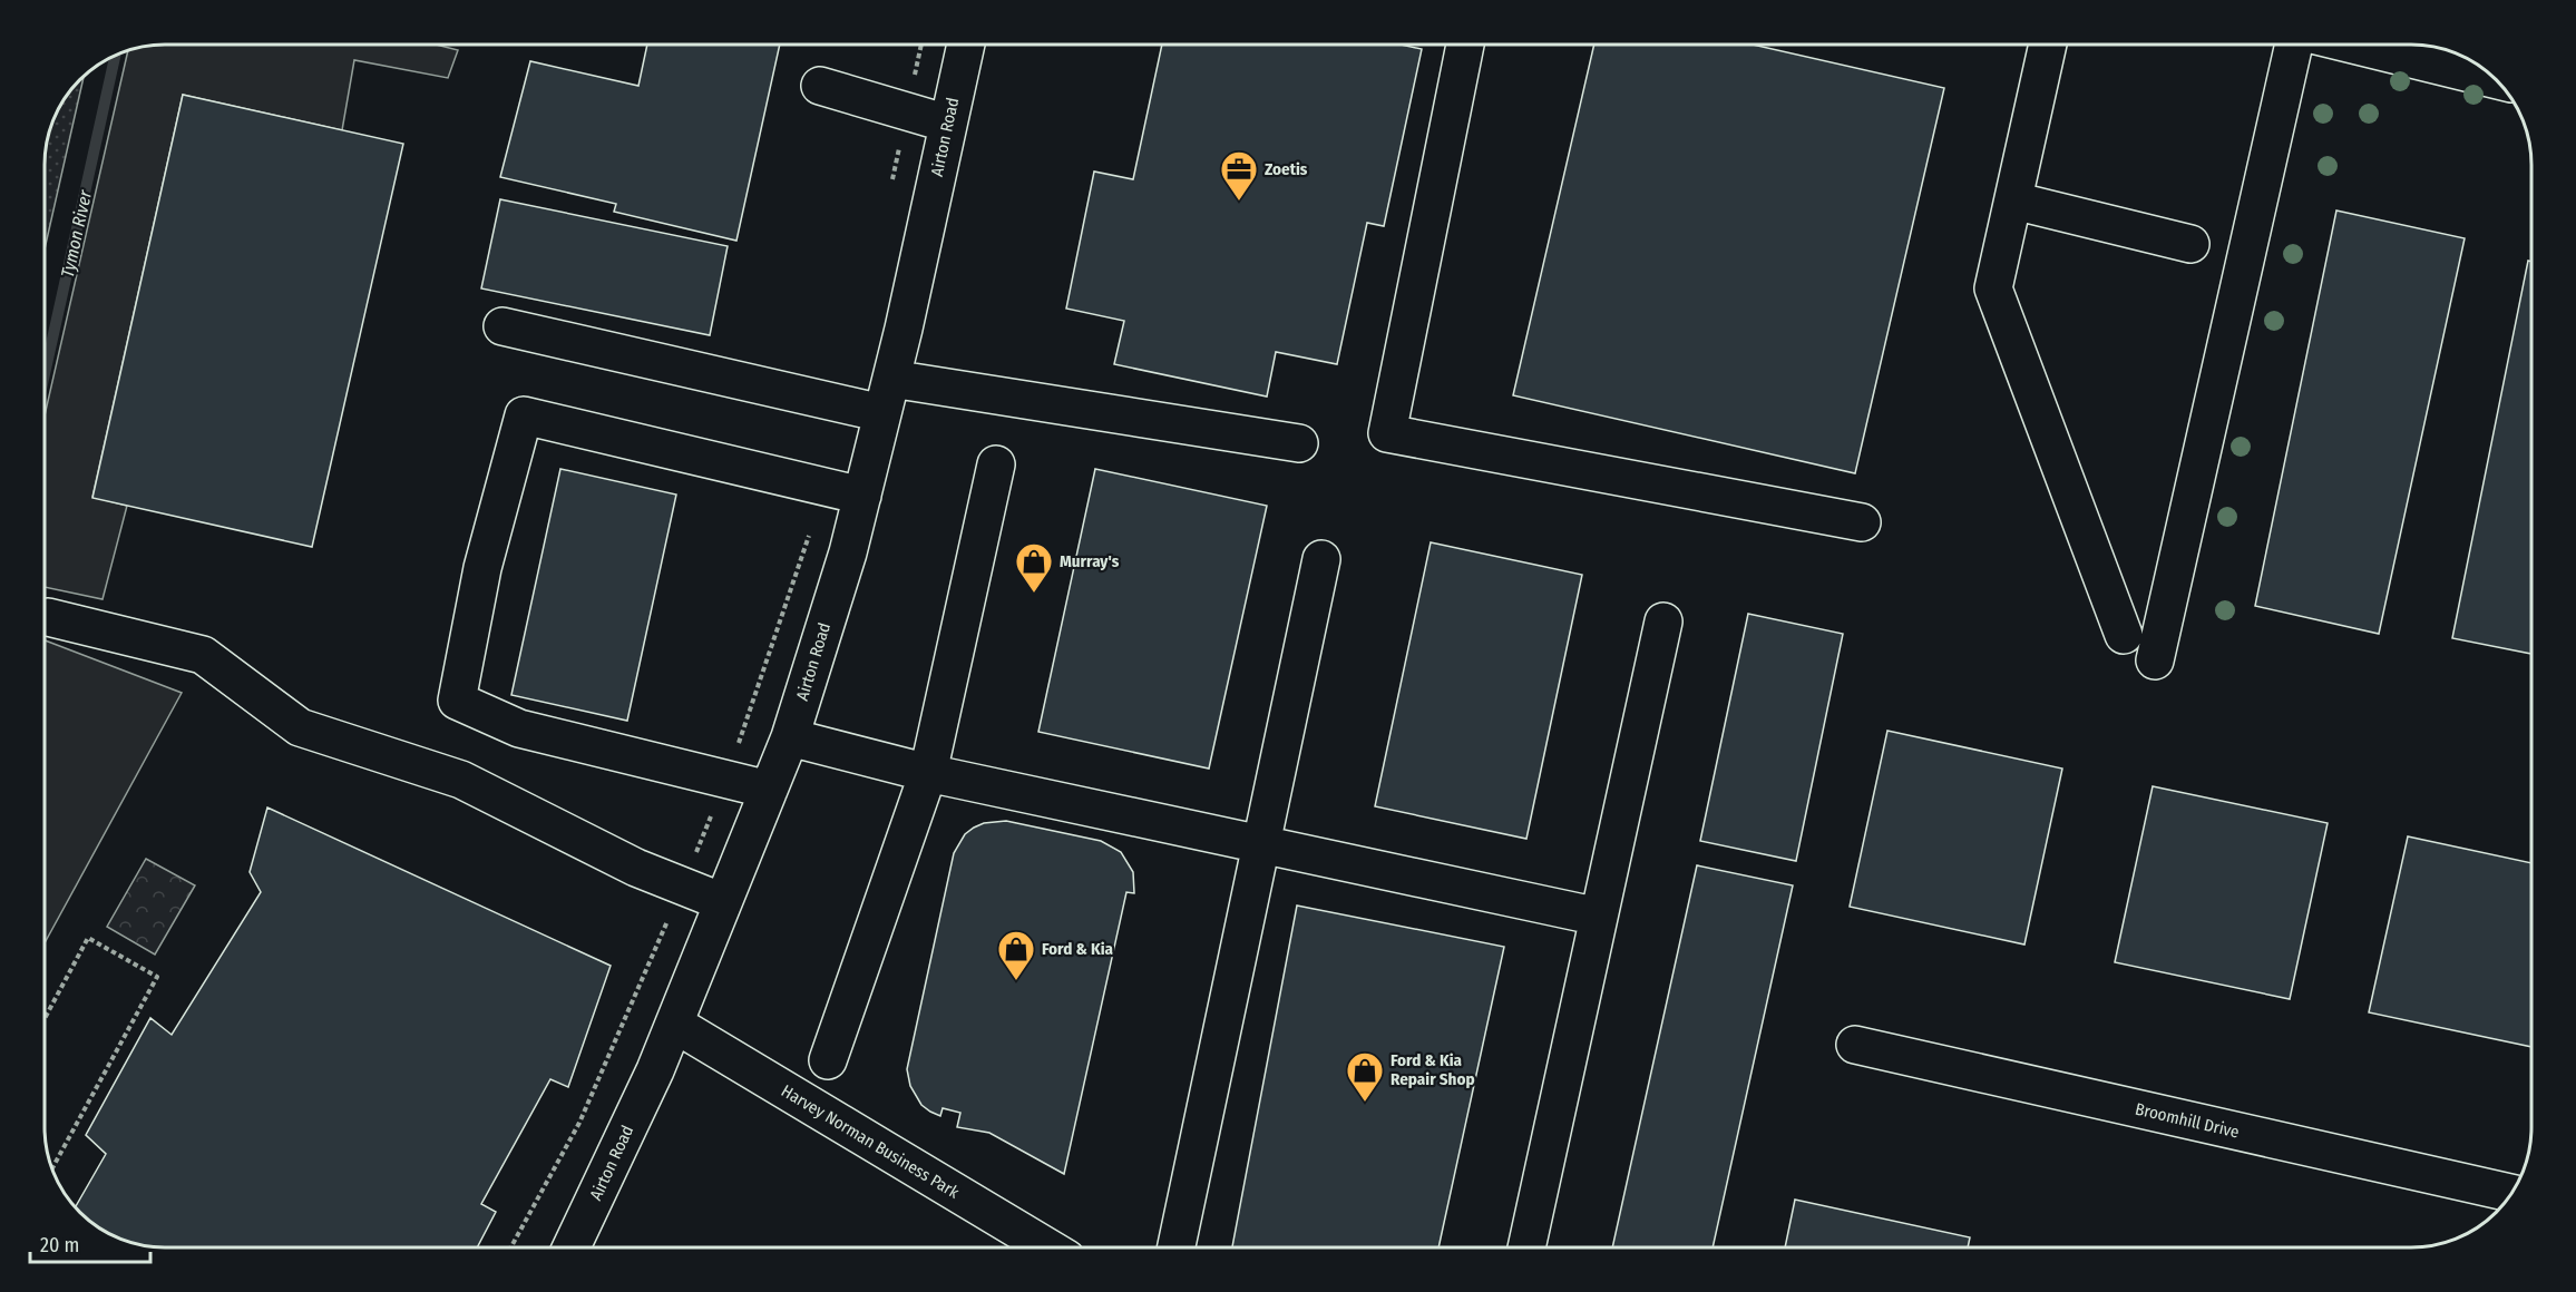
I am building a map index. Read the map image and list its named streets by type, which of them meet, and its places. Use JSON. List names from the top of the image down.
{
  "streets": {
    "street": ["Airton Road", "Broomhill Drive", "Harvey Norman Business Park"]
  },
  "crossings": [
    ["Airton Road", "Harvey Norman Business Park"]
  ],
  "water": ["Tymon River"],
  "places": {
    "office": ["Zoetis"],
    "shop": ["Murray's", "Ford & Kia", "Ford & Kia Repair Shop"]
  },
  "scale_bar": "20 m"
}
